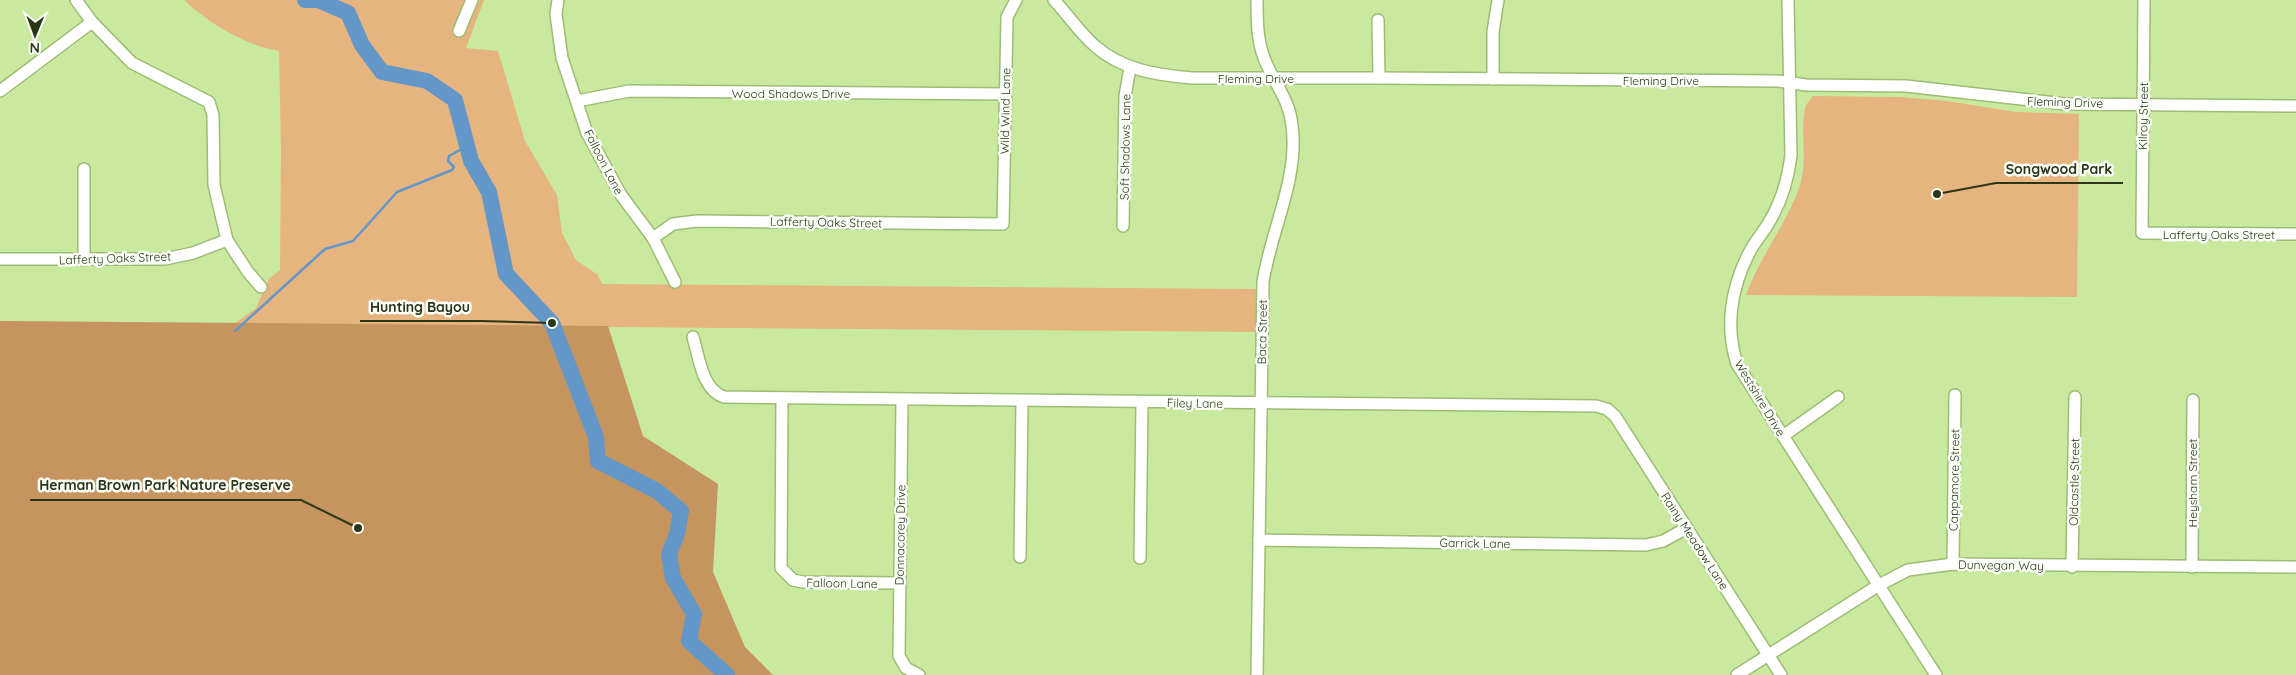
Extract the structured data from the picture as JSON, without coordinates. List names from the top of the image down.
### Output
{
  "streets": {
    "street": [
      "Fleming Drive",
      "Wood Shadows Drive",
      "Wild Wind Lane",
      "Kilroy Street",
      "Soft Shadows Lane",
      "Falloon Lane",
      "Lafferty Oaks Street",
      "Baca Street",
      "Westshire Drive",
      "Filey Lane",
      "Cappamore Street",
      "Oldcastle Street",
      "Heysham Street",
      "Donnacorey Drive",
      "Rainy Meadow Lane",
      "Garrick Lane",
      "Dunvegan Way"
    ]
  },
  "crossings": [
    ["Fleming Drive", "Kilroy Street"],
    ["Fleming Drive", "Soft Shadows Lane"],
    ["Fleming Drive", "Baca Street"],
    ["Fleming Drive", "Westshire Drive"],
    ["Wood Shadows Drive", "Wild Wind Lane"],
    ["Wood Shadows Drive", "Falloon Lane"],
    ["Wild Wind Lane", "Lafferty Oaks Street"],
    ["Kilroy Street", "Lafferty Oaks Street"],
    ["Falloon Lane", "Lafferty Oaks Street"],
    ["Falloon Lane", "Filey Lane"],
    ["Falloon Lane", "Donnacorey Drive"],
    ["Baca Street", "Filey Lane"],
    ["Baca Street", "Garrick Lane"],
    ["Westshire Drive", "Dunvegan Way"],
    ["Filey Lane", "Donnacorey Drive"],
    ["Filey Lane", "Rainy Meadow Lane"],
    ["Cappamore Street", "Dunvegan Way"],
    ["Oldcastle Street", "Dunvegan Way"],
    ["Heysham Street", "Dunvegan Way"],
    ["Rainy Meadow Lane", "Garrick Lane"],
    ["Rainy Meadow Lane", "Dunvegan Way"]
  ],
  "places": ["Songwood Park", "Hunting Bayou", "Herman Brown Park Nature Preserve"],
  "north": "bottom"
}
